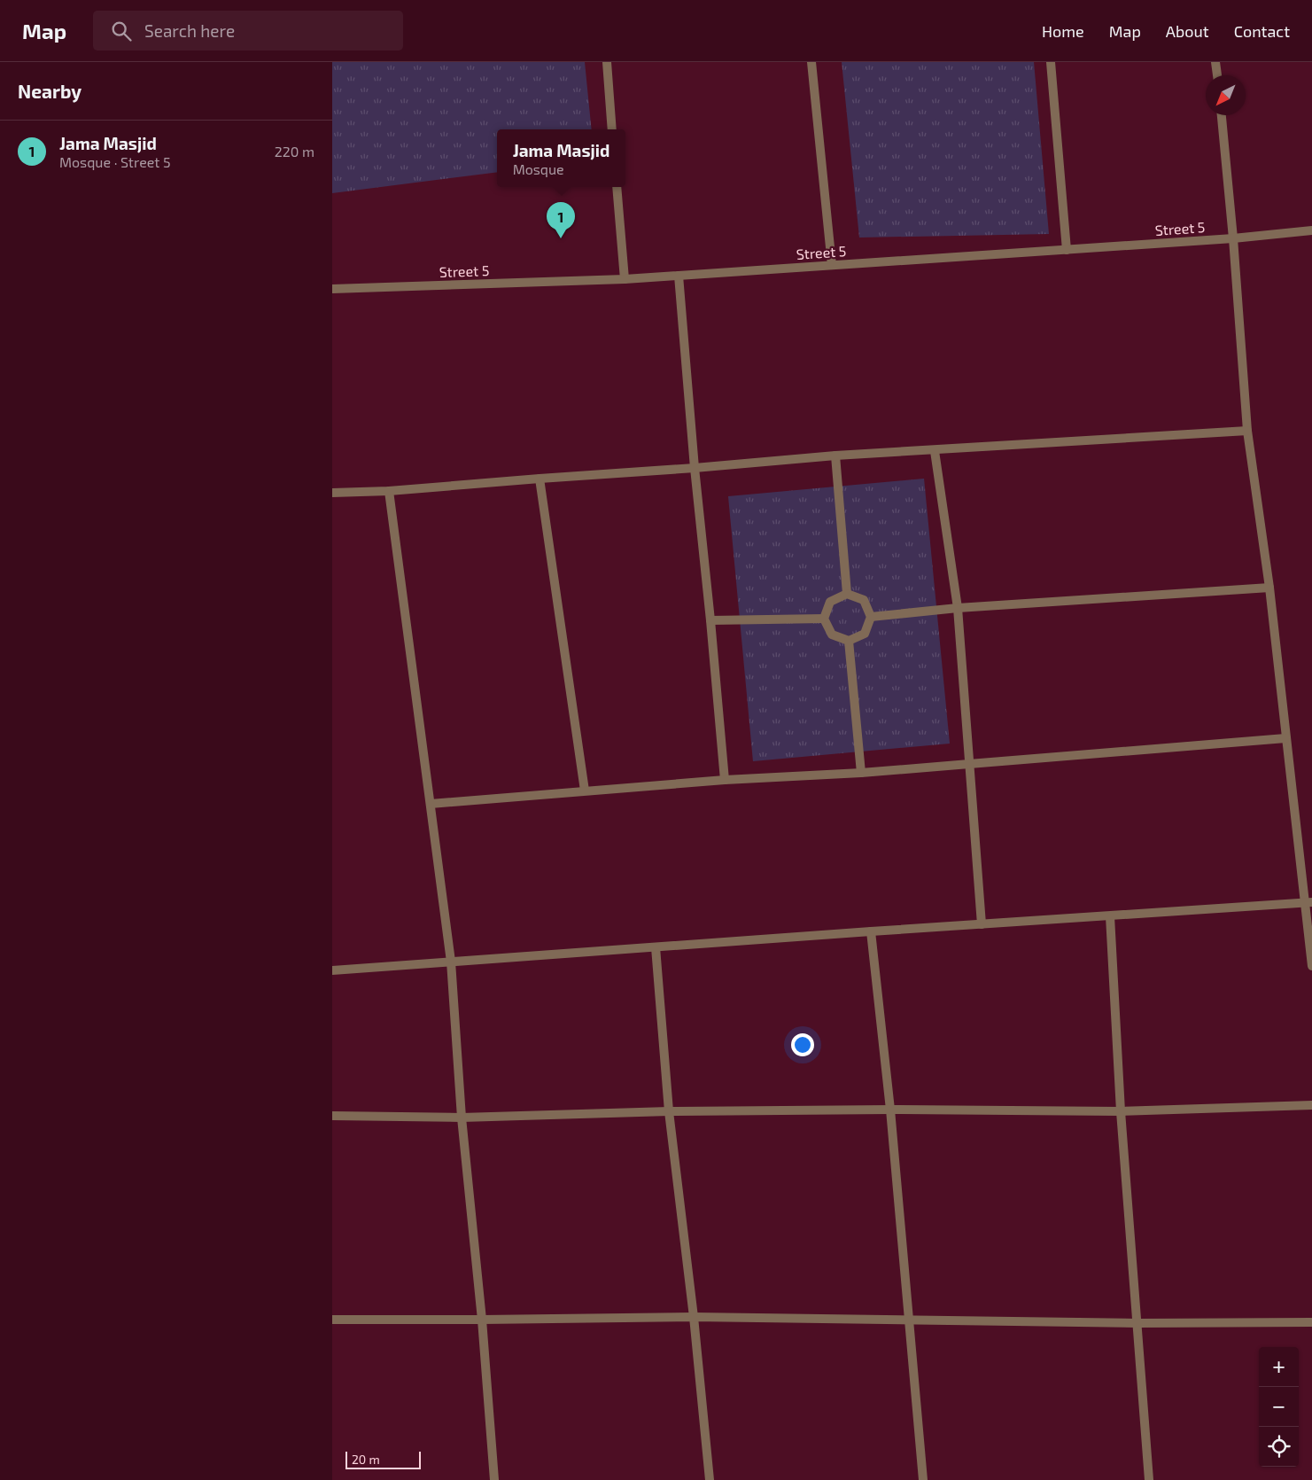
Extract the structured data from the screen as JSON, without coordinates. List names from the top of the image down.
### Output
{
  "streets": {
    "street": ["Street 5"]
  },
  "scale_bar": "20 m",
  "north": "bottom left",
  "page": {
    "header": "Map",
    "search": "Search here",
    "nav": [
      "Home",
      "Map",
      "About",
      "Contact"
    ],
    "heading": "Nearby",
    "list": [
      {
        "mark": "1",
        "name": "Jama Masjid",
        "note": "Mosque · Street 5",
        "value": "220 m"
      }
    ],
    "popup": ["Jama Masjid", "Mosque"],
    "pins": "1",
    "map_buttons": ["+", "−"],
    "scale": "20 m"
  }
}
